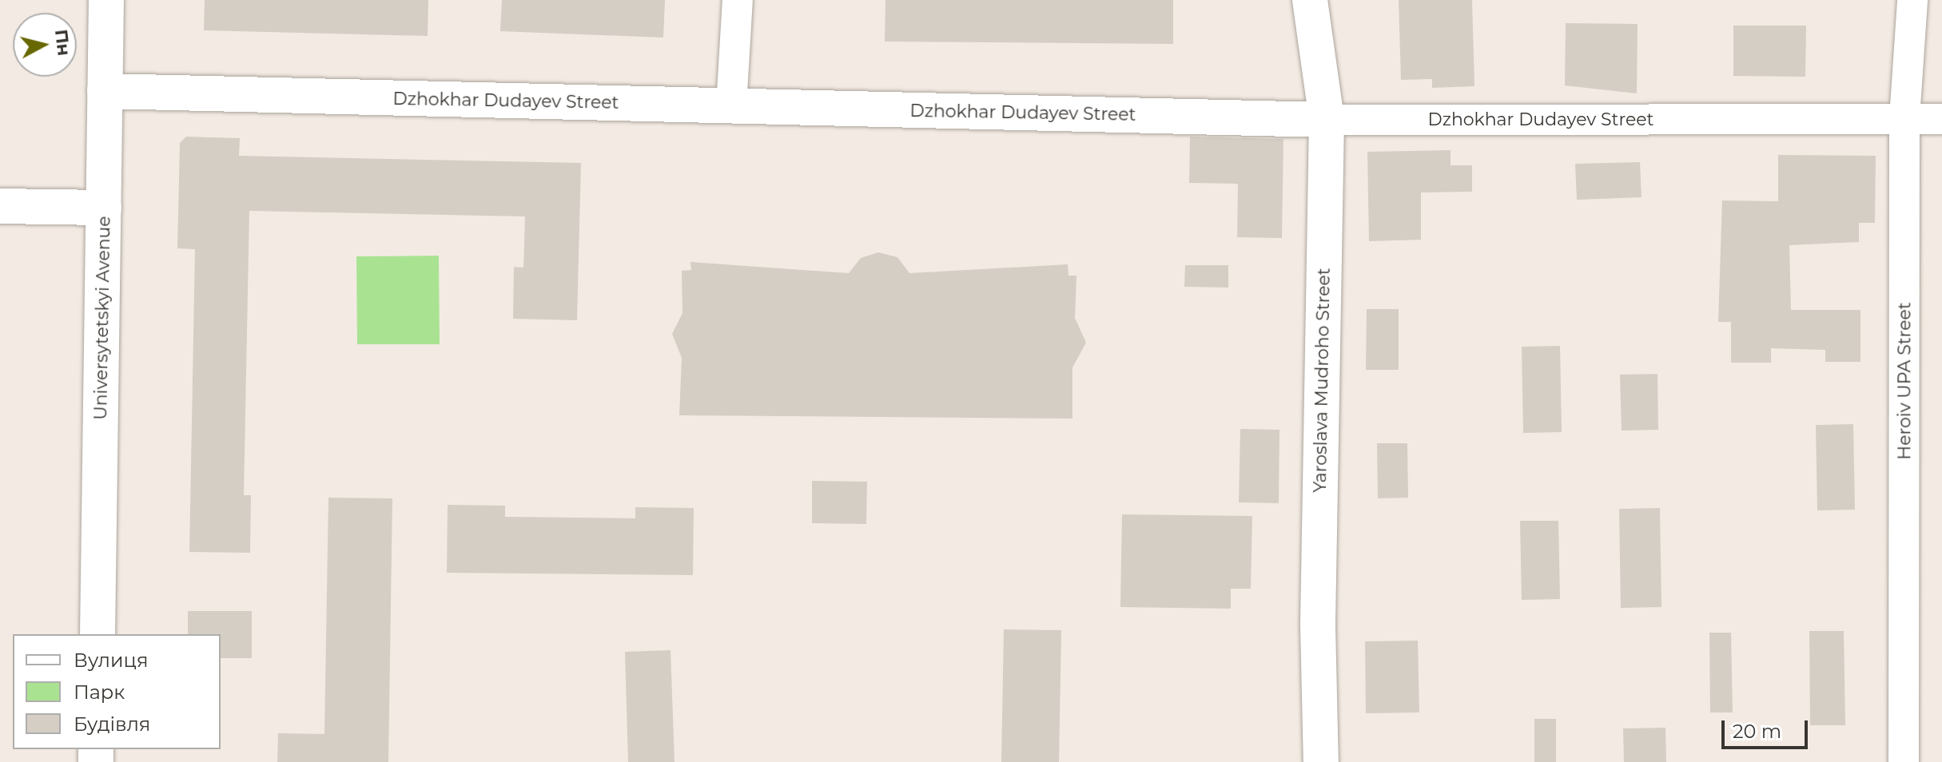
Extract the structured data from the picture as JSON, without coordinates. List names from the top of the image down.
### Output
{
  "streets": {
    "street": [
      "Dzhokhar Dudayev Street",
      "Universytetskyi Avenue",
      "Yaroslava Mudroho Street",
      "Heroiv UPA Street"
    ]
  },
  "crossings": [
    ["Dzhokhar Dudayev Street", "Universytetskyi Avenue"],
    ["Dzhokhar Dudayev Street", "Yaroslava Mudroho Street"],
    ["Dzhokhar Dudayev Street", "Heroiv UPA Street"]
  ],
  "legend": ["Вулиця", "Парк", "Будівля"],
  "scale_bar": "20 m",
  "north": "right"
}
